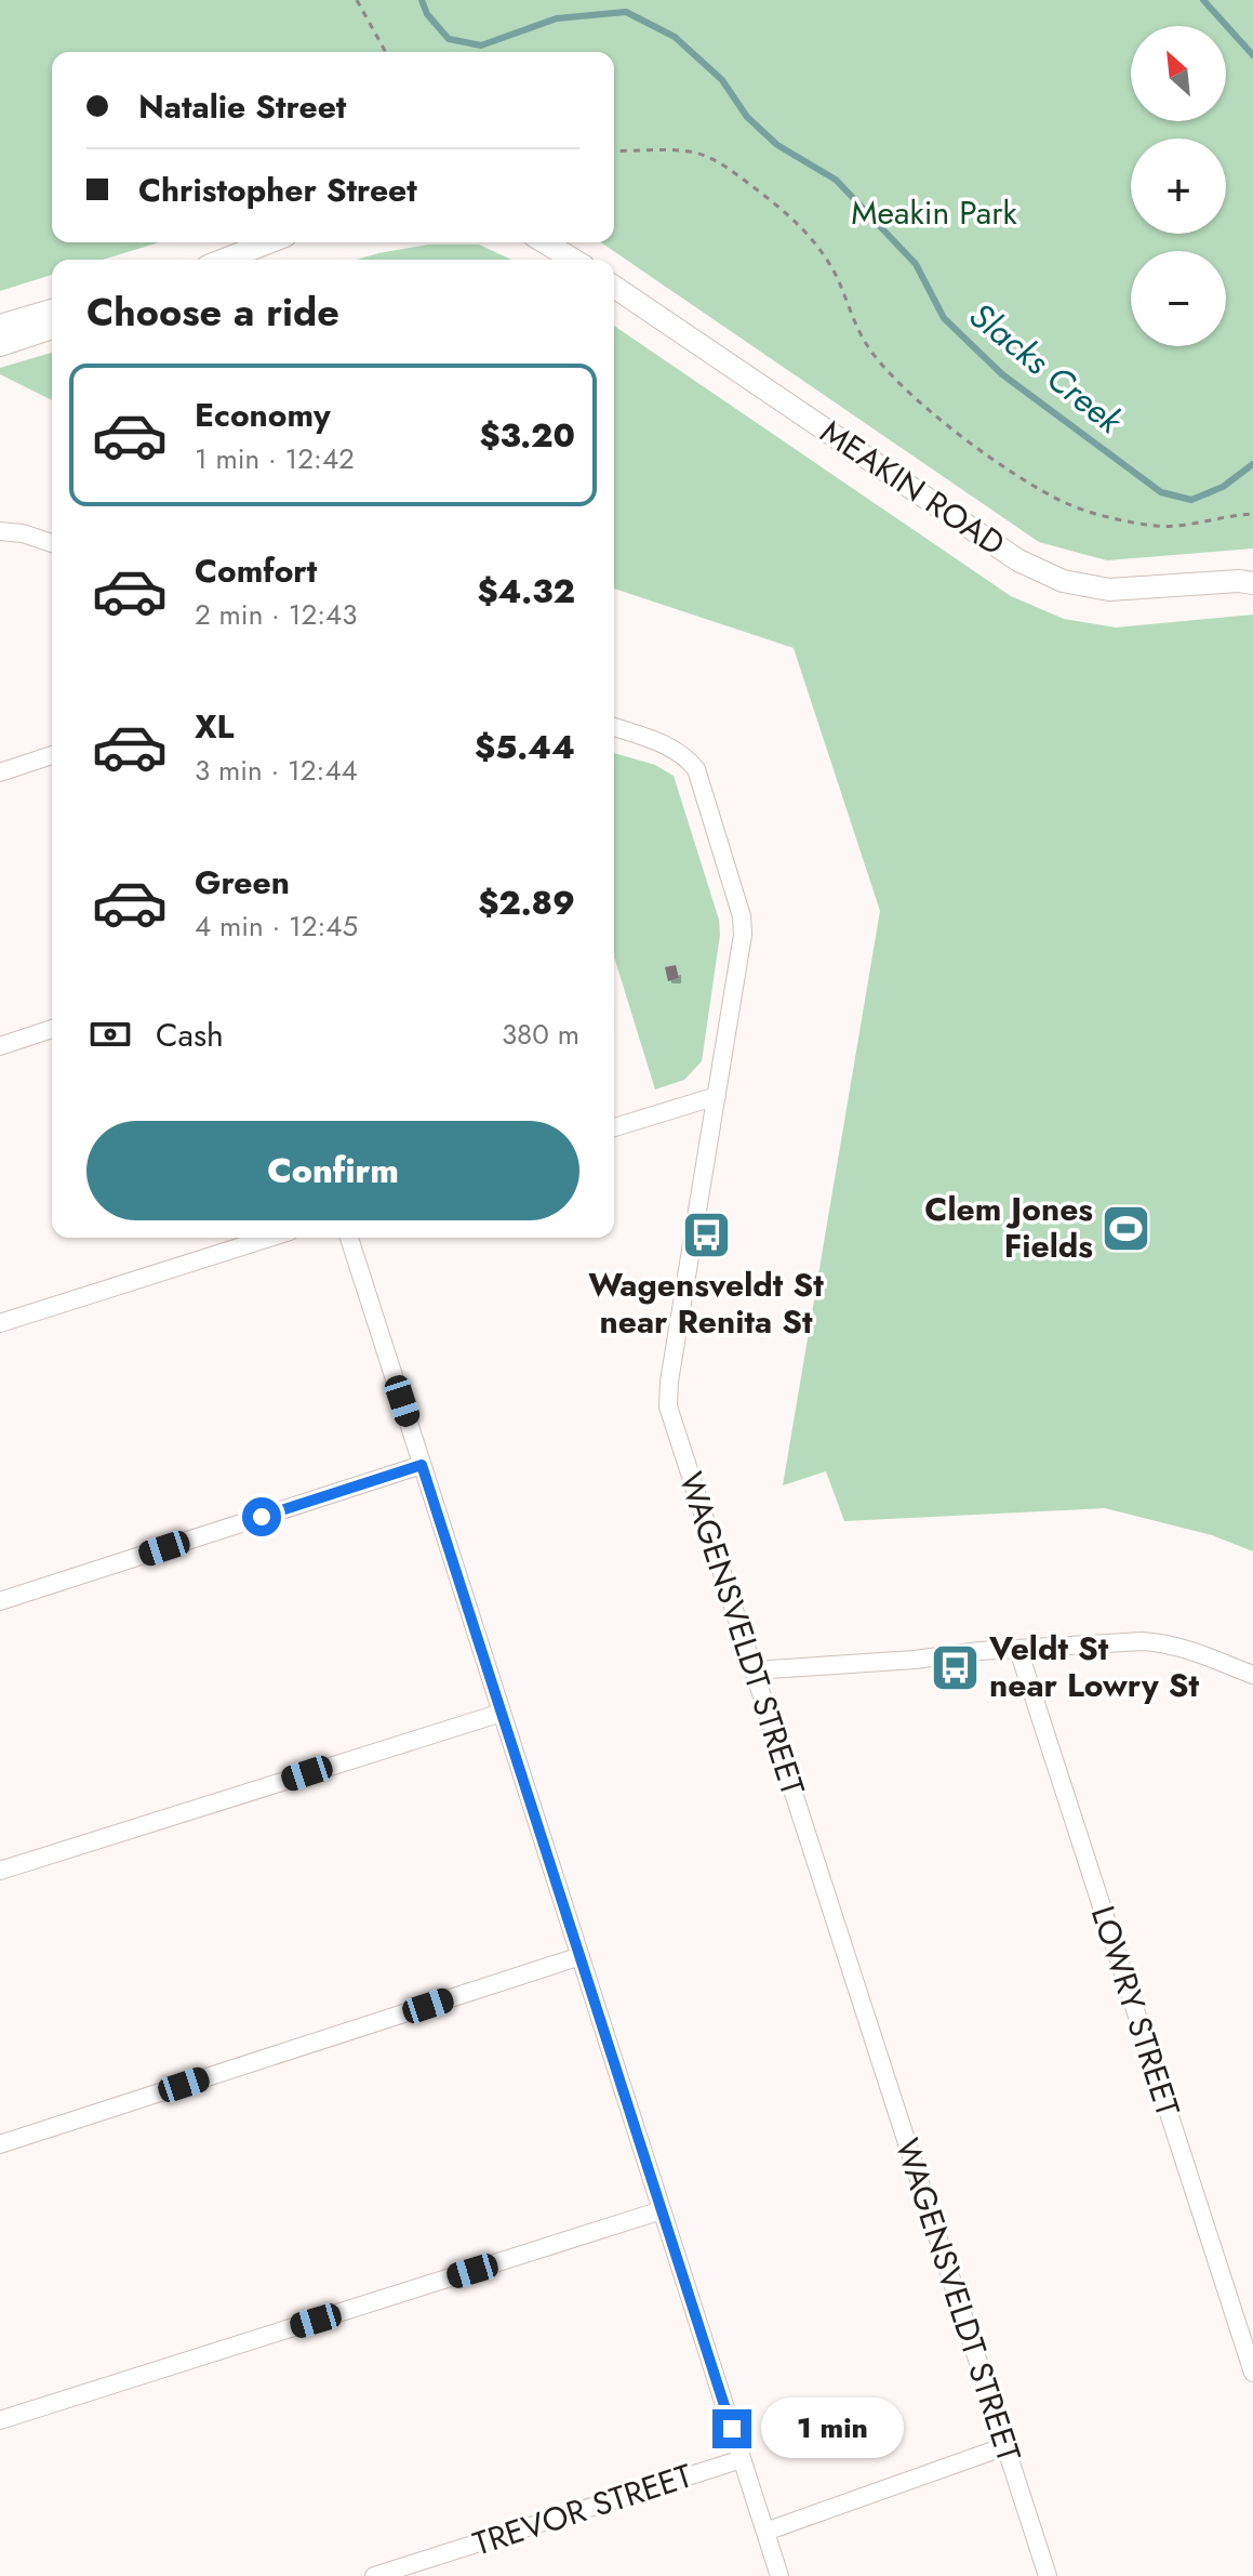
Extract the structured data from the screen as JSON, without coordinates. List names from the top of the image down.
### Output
{
  "streets": {
    "street": [
      "MEAKIN ROAD",
      "WAGENSVELDT STREET",
      "LOWRY STREET",
      "TREVOR STREET"
    ]
  },
  "water": ["Slacks Creek"],
  "parks": ["Meakin Park"],
  "places": {
    "sports": ["Clem Jones Fields"],
    "bus stop": ["Wagensveldt St near Renita St", "Veldt St near Lowry St"]
  },
  "north": "top left",
  "page": {
    "map_buttons": ["+", "−"],
    "banner": ["Natalie Street", "Christopher Street"],
    "heading": "Choose a ride",
    "list": [
      {
        "name": "Economy",
        "note": "1 min · 12:42",
        "value": "$3.20"
      },
      {
        "name": "Comfort",
        "note": "2 min · 12:43",
        "value": "$4.32"
      },
      {
        "name": "XL",
        "note": "3 min · 12:44",
        "value": "$5.44"
      },
      {
        "name": "Green",
        "note": "4 min · 12:45",
        "value": "$2.89"
      }
    ],
    "pay": ["Cash", "380 m"],
    "buttons": "Confirm",
    "bubble": "1 min"
  }
}
